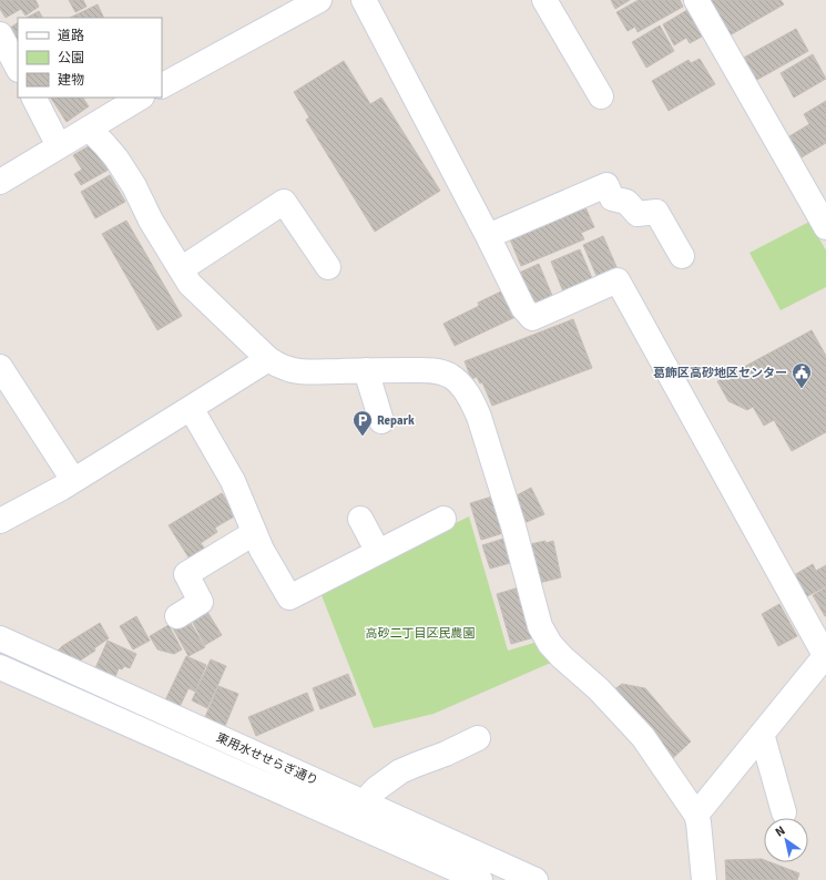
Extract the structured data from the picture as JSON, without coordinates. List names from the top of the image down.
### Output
{
  "streets": {
    "street": ["東用水せせらぎ通り"]
  },
  "parks": ["高砂二丁目区民農園"],
  "places": {
    "public building": ["葛飾区高砂地区センター"],
    "parking": ["Repark"]
  },
  "legend": ["道路", "公園", "建物"],
  "north": "top left"
}
